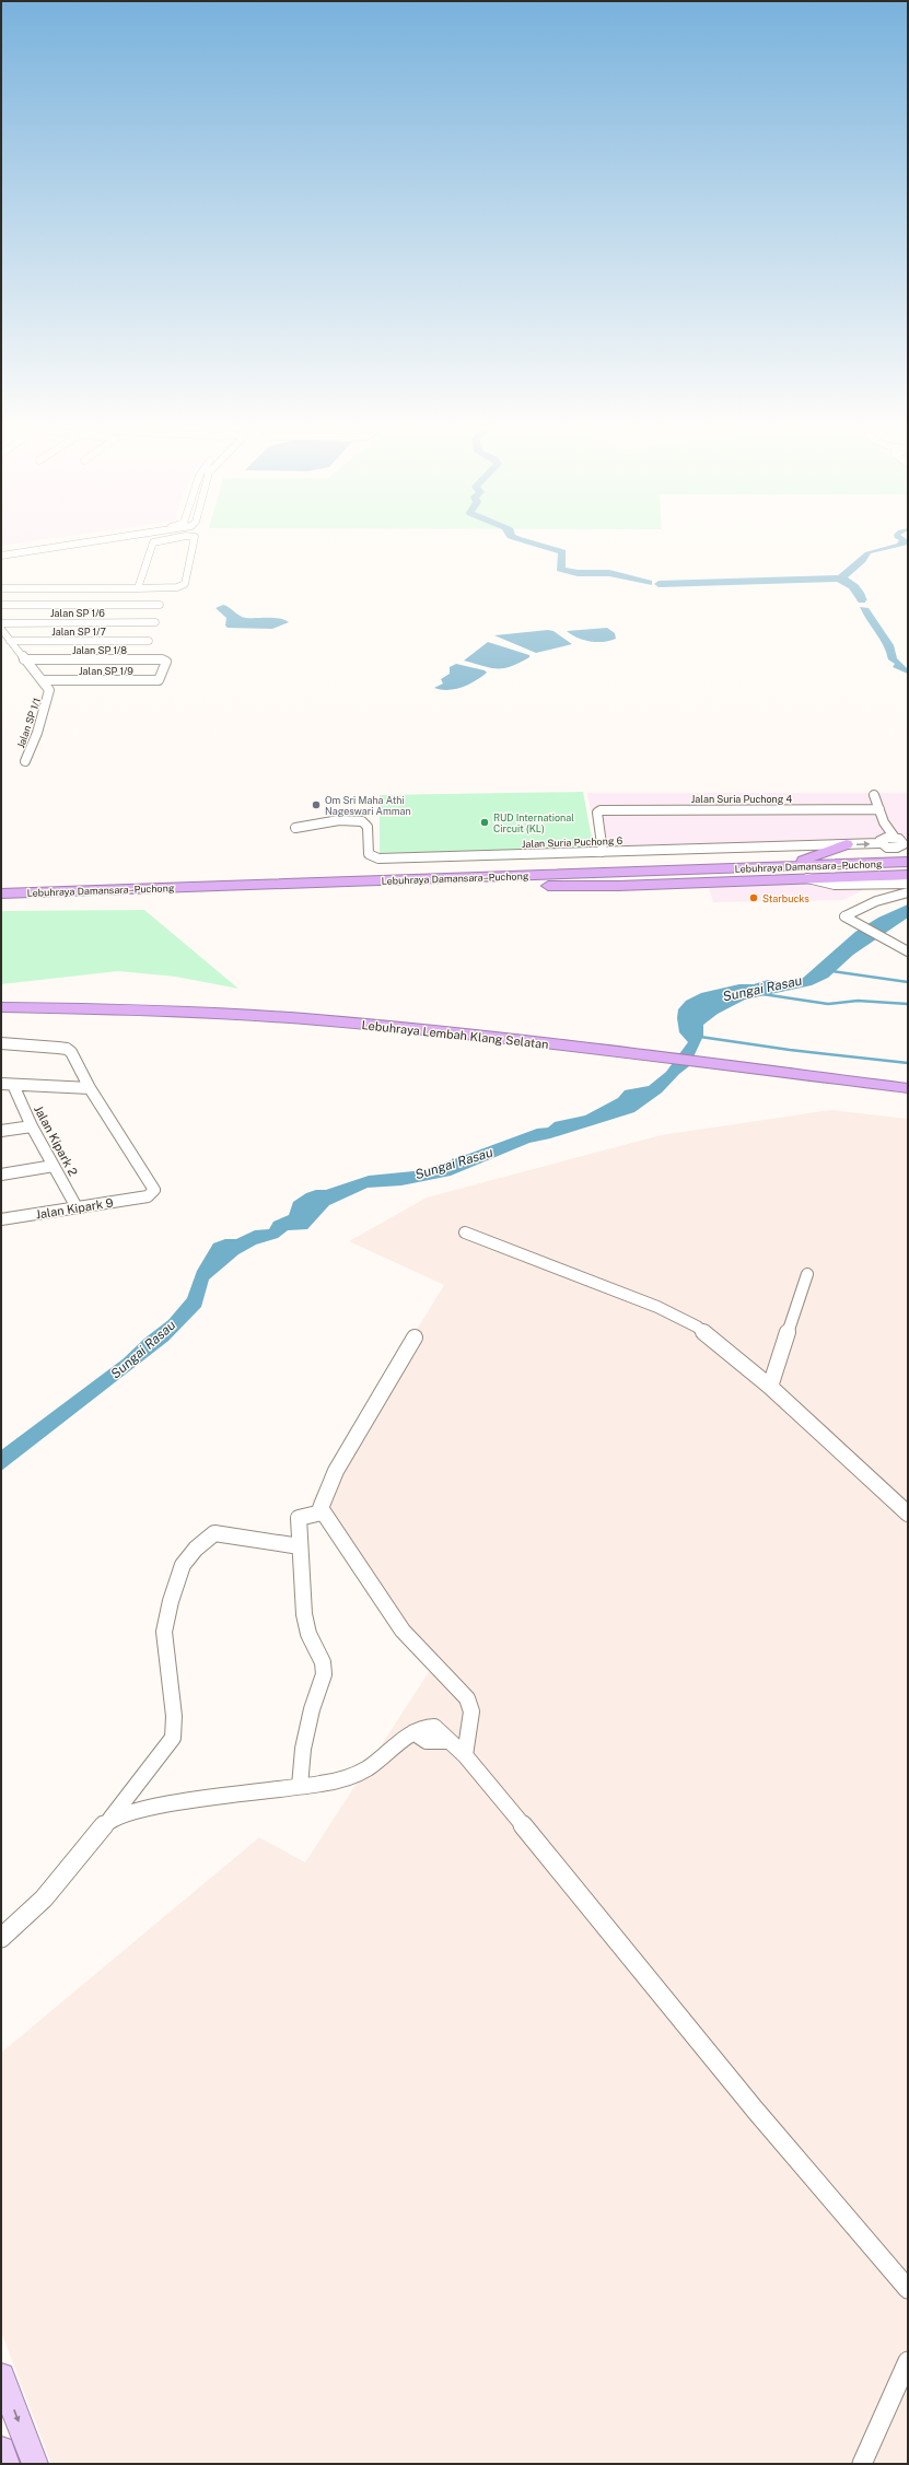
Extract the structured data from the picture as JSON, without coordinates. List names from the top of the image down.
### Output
{
  "streets": {
    "highway": ["Lebuhraya Damansara–Puchong", "Lebuhraya Lembah Klang Selatan"],
    "street": [
      "Jalan SP 1/6",
      "Jalan SP 1/7",
      "Jalan SP 1/8",
      "Jalan SP 1/9",
      "Jalan SP 1/1",
      "Jalan Suria Puchong 4",
      "Jalan Suria Puchong 6",
      "Jalan Kipark 2",
      "Jalan Kipark 9"
    ]
  },
  "crossings": [
    ["Jalan SP 1/8", "Jalan SP 1/9"],
    ["Jalan SP 1/9", "Jalan SP 1/1"],
    ["Jalan Suria Puchong 4", "Jalan Suria Puchong 6"],
    ["Jalan Kipark 2", "Jalan Kipark 9"]
  ],
  "water": ["Sungai Rasau"],
  "places": ["Om Sri Maha Athi Nageswari Amman", "RUD International Circuit (KL)", "Starbucks"]
}
